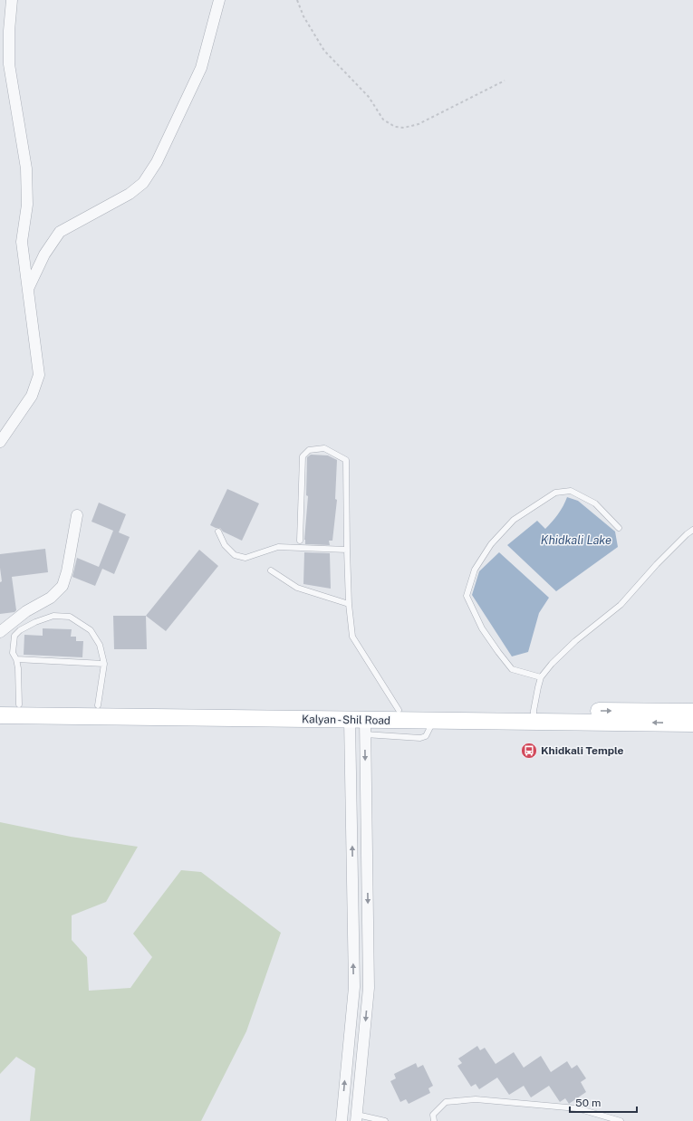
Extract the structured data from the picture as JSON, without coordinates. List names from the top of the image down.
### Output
{
  "streets": {
    "main road": ["Kalyan - Shil Road"]
  },
  "water": ["Khidkali Lake"],
  "places": {
    "bus stop": ["Khidkali Temple"]
  },
  "scale_bar": "50 m"
}
